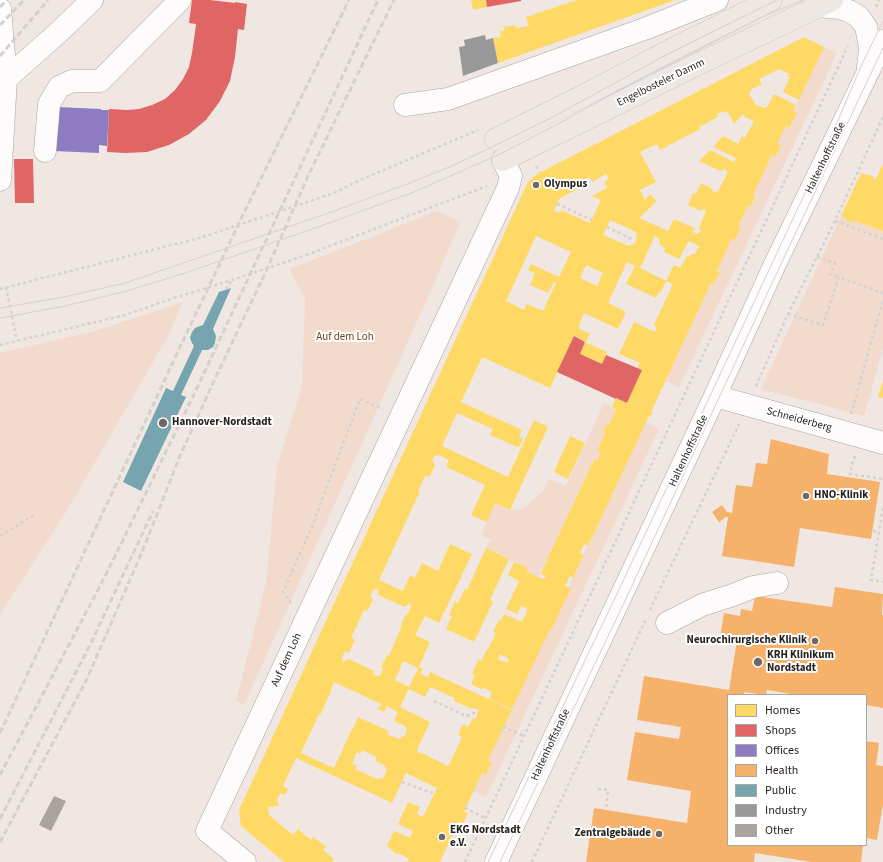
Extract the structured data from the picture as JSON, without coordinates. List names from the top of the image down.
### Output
{
  "streets": {
    "main road": ["Engelbosteler Damm"],
    "street": ["Haltenhoffstraße", "Schneiderberg", "Auf dem Loh"]
  },
  "crossings": [
    ["Engelbosteler Damm", "Haltenhoffstraße"],
    ["Engelbosteler Damm", "Auf dem Loh"],
    ["Haltenhoffstraße", "Schneiderberg"]
  ],
  "parks": ["Auf dem Loh"],
  "places": [
    "Olympus",
    "Hannover-Nordstadt",
    "HNO-Klinik",
    "Neurochirurgische Klinik",
    "KRH Klinikum Nordstadt",
    "Zentralgebäude",
    "EKG Nordstadt e.V."
  ],
  "legend": [
    "Homes",
    "Shops",
    "Offices",
    "Health",
    "Public",
    "Industry",
    "Other"
  ]
}
